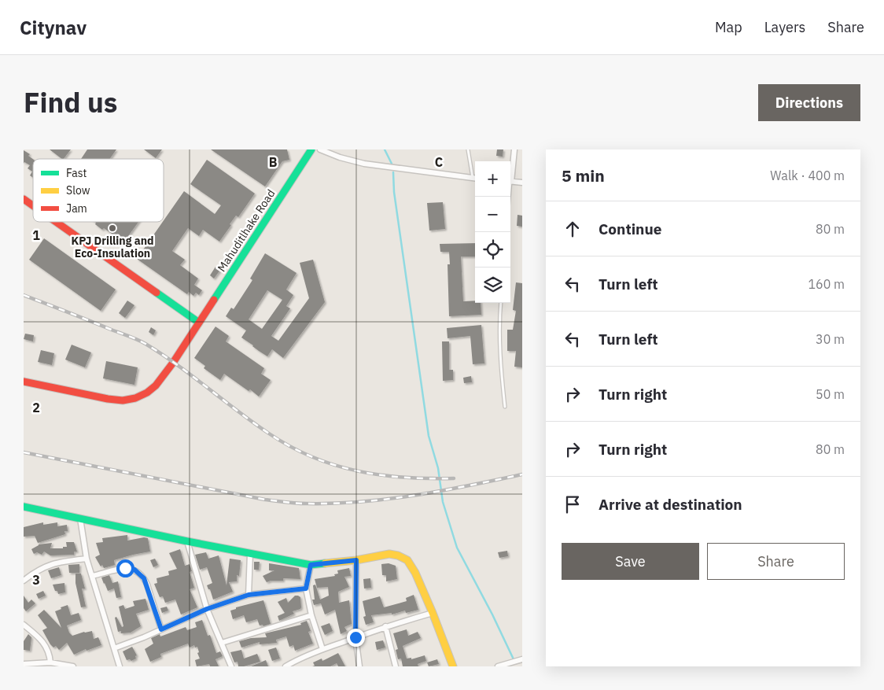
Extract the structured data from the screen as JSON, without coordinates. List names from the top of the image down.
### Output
{
  "streets": {
    "street": ["Mahuditlhake Road"]
  },
  "places": ["KPJ Drilling and Eco-Insulation"],
  "legend": ["Fast", "Slow", "Jam"],
  "page": {
    "header": "Citynav",
    "nav": ["Map", "Layers", "Share"],
    "title": "Find us",
    "buttons": [
      "Directions",
      ["Save", "Share"]
    ],
    "heading": ["5 min", "Walk · 400 m"],
    "map_buttons": ["+", "−"],
    "list": [
      ["Continue", "80 m"],
      ["Turn left", "160 m"],
      ["Turn left", "30 m"],
      ["Turn right", "50 m"],
      ["Turn right", "80 m"],
      "Arrive at destination"
    ]
  },
  "grid": {
    "columns": ["B", "C"],
    "rows": ["1", "2", "3"]
  }
}
